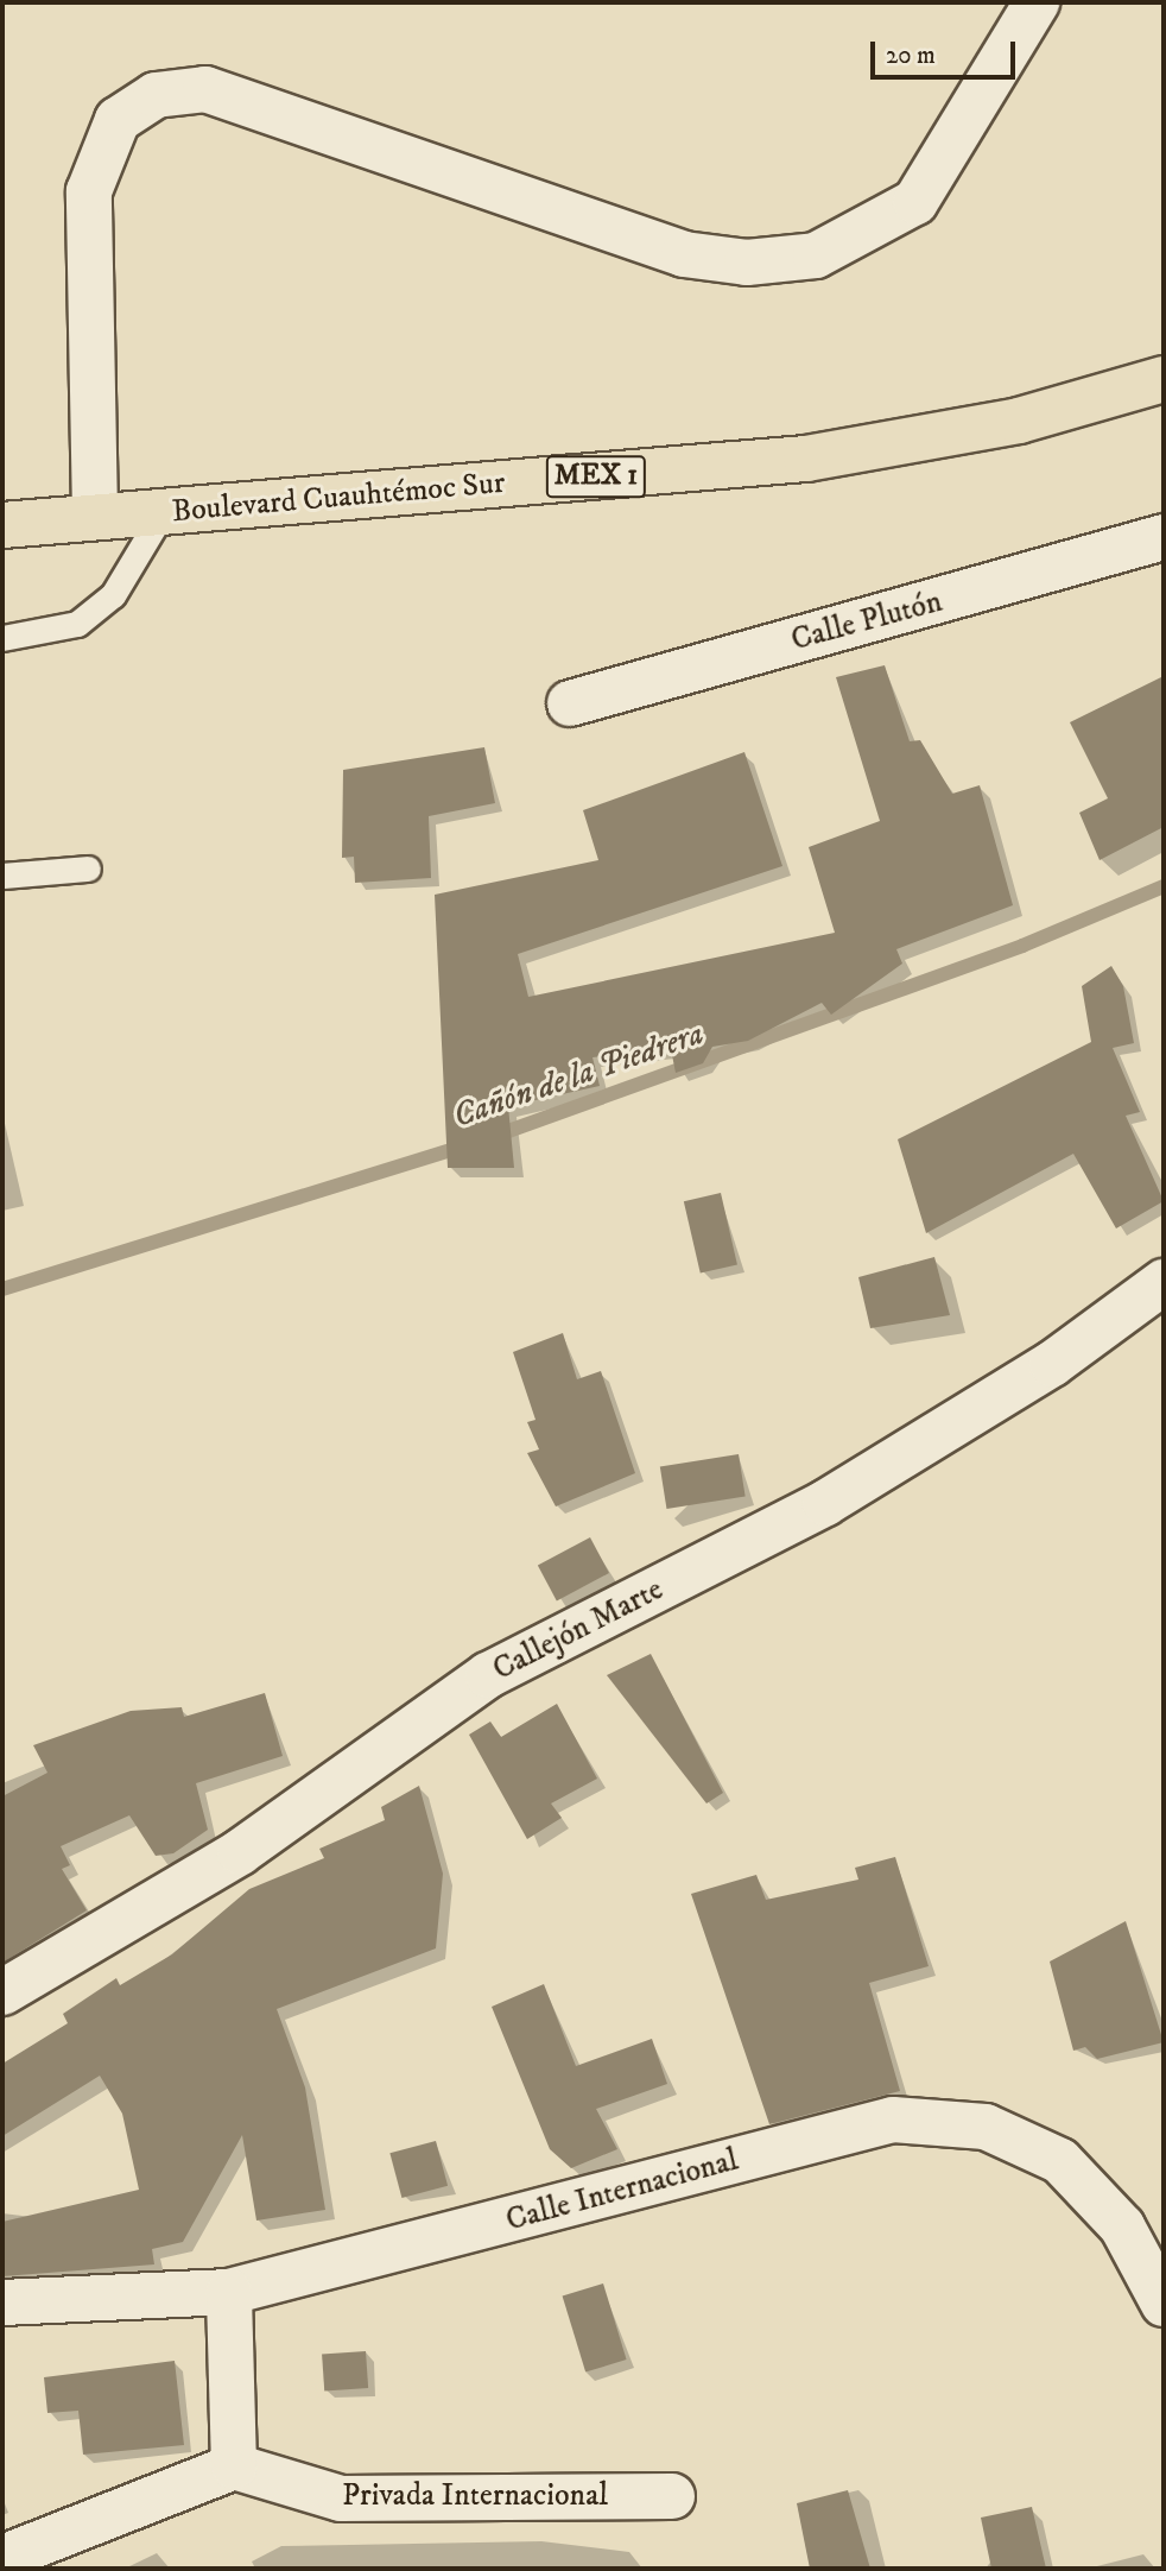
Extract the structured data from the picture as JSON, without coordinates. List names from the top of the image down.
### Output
{
  "streets": {
    "main road": ["MEX 1", "Boulevard Cuauhtémoc Sur"],
    "street": [
      "Calle Plutón",
      "Callejón Marte",
      "Calle Internacional",
      "Privada Internacional"
    ]
  },
  "water": ["Cañón de la Piedrera"],
  "scale_bar": "20 m"
}
